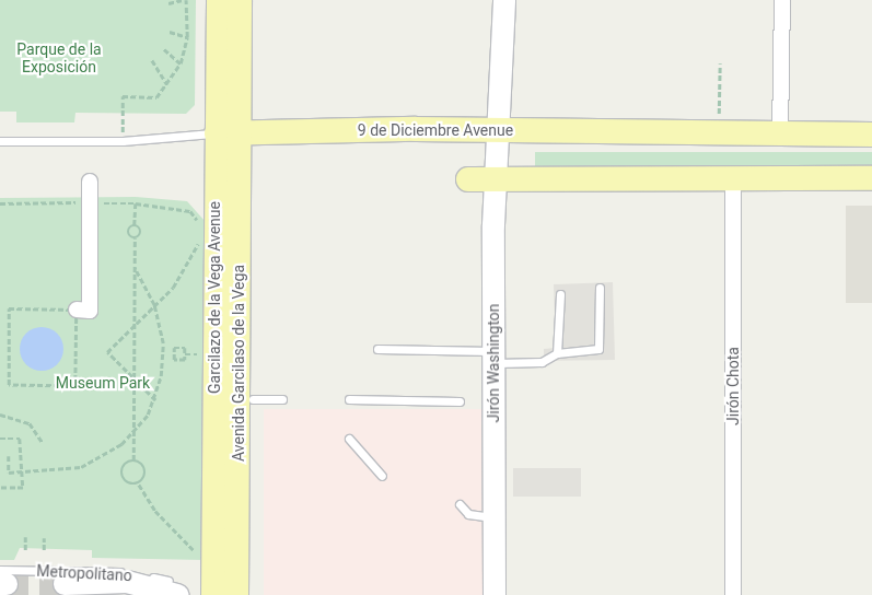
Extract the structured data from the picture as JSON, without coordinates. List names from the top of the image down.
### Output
{
  "streets": {
    "main road": ["9 de Diciembre Avenue", "Avenida Garcilaso de la Vega"],
    "street": ["Jirón Washington", "Jirón Chota"],
    "lane": ["Metropolitano"]
  },
  "crossings": [
    ["9 de Diciembre Avenue", "Avenida Garcilaso de la Vega"],
    ["9 de Diciembre Avenue", "Jirón Washington"]
  ],
  "parks": ["Parque de la Exposición", "Museum Park"]
}
